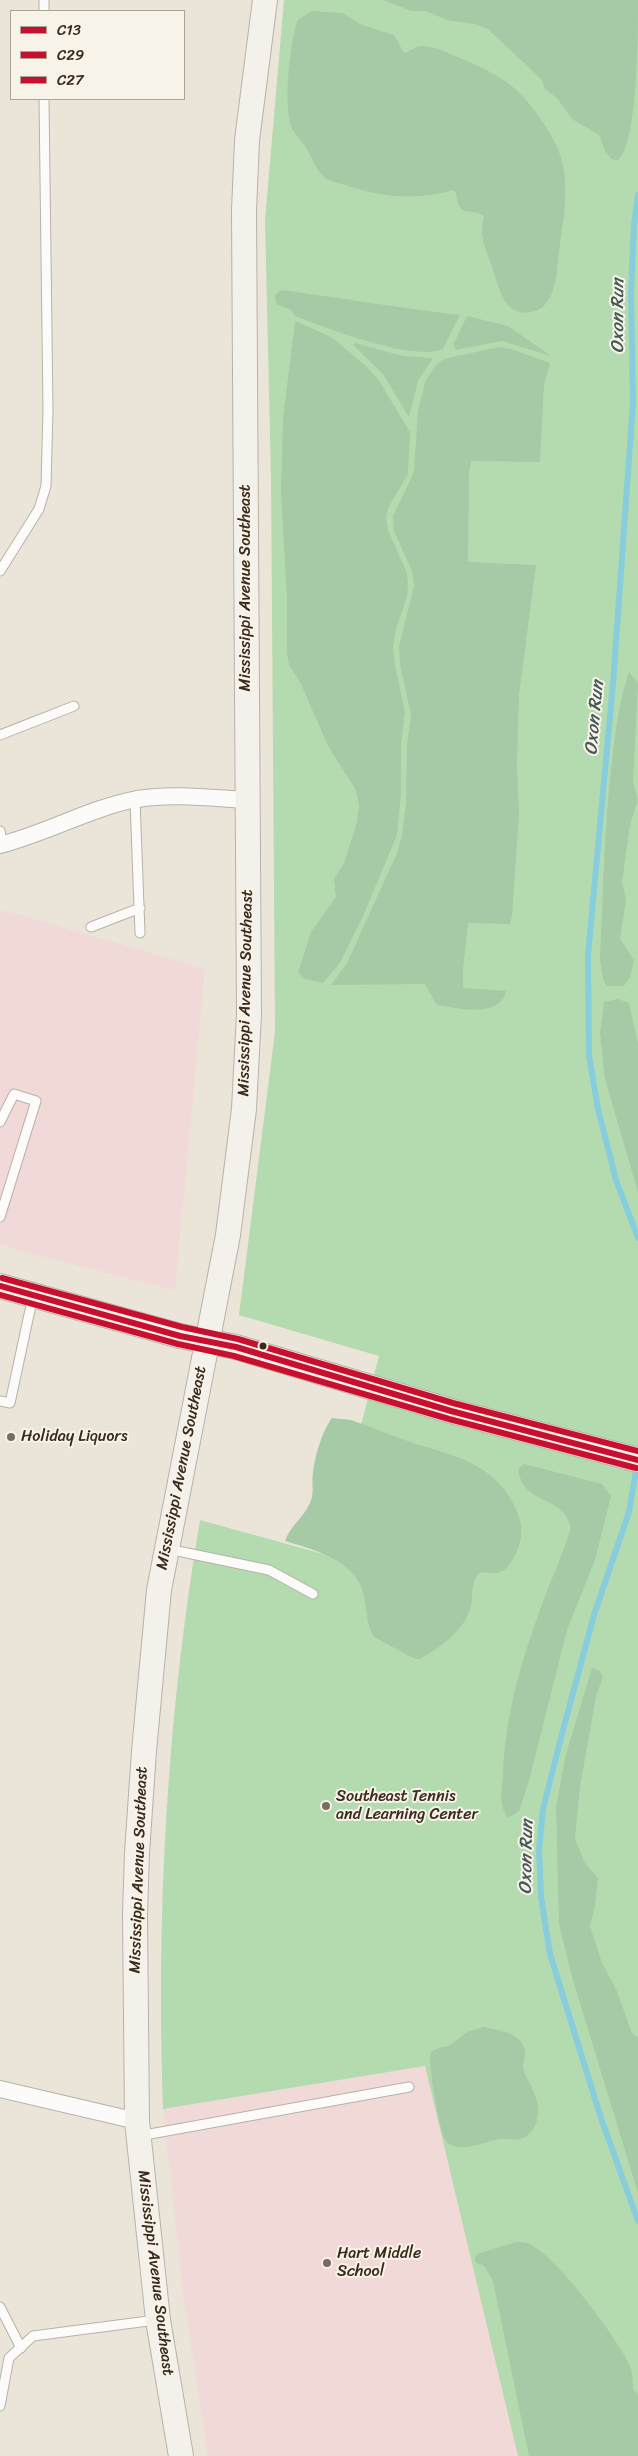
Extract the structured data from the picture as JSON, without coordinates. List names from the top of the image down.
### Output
{
  "streets": {
    "main road": ["Mississippi Avenue Southeast"]
  },
  "water": ["Oxon Run"],
  "places": ["Holiday Liquors", "Southeast Tennis and Learning Center", "Hart Middle School"],
  "lines": ["transit line C27", "transit line C13", "transit line C29"],
  "legend": ["C13", "C29", "C27"]
}
